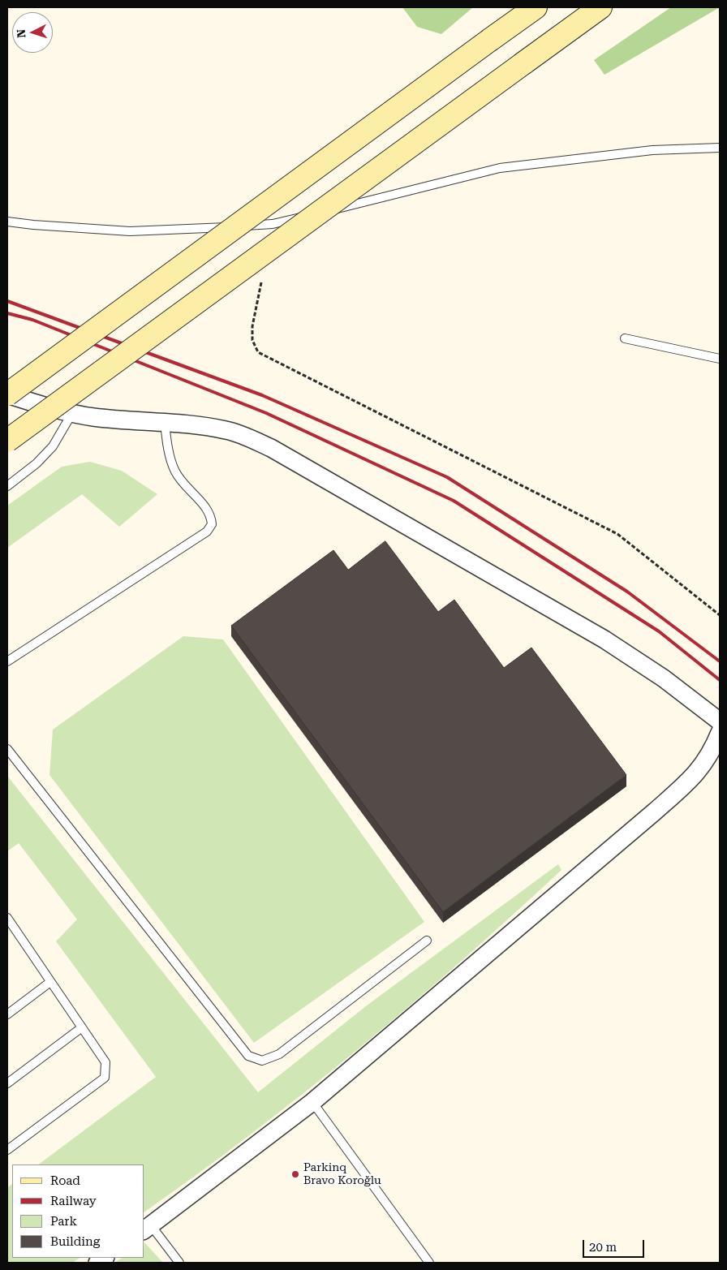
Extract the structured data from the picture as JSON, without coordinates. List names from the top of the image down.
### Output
{
  "places": ["Parkinq Bravo Koroğlu"],
  "legend": [
    "Road",
    "Railway",
    "Park",
    "Building"
  ],
  "scale_bar": "20 m",
  "north": "left"
}
